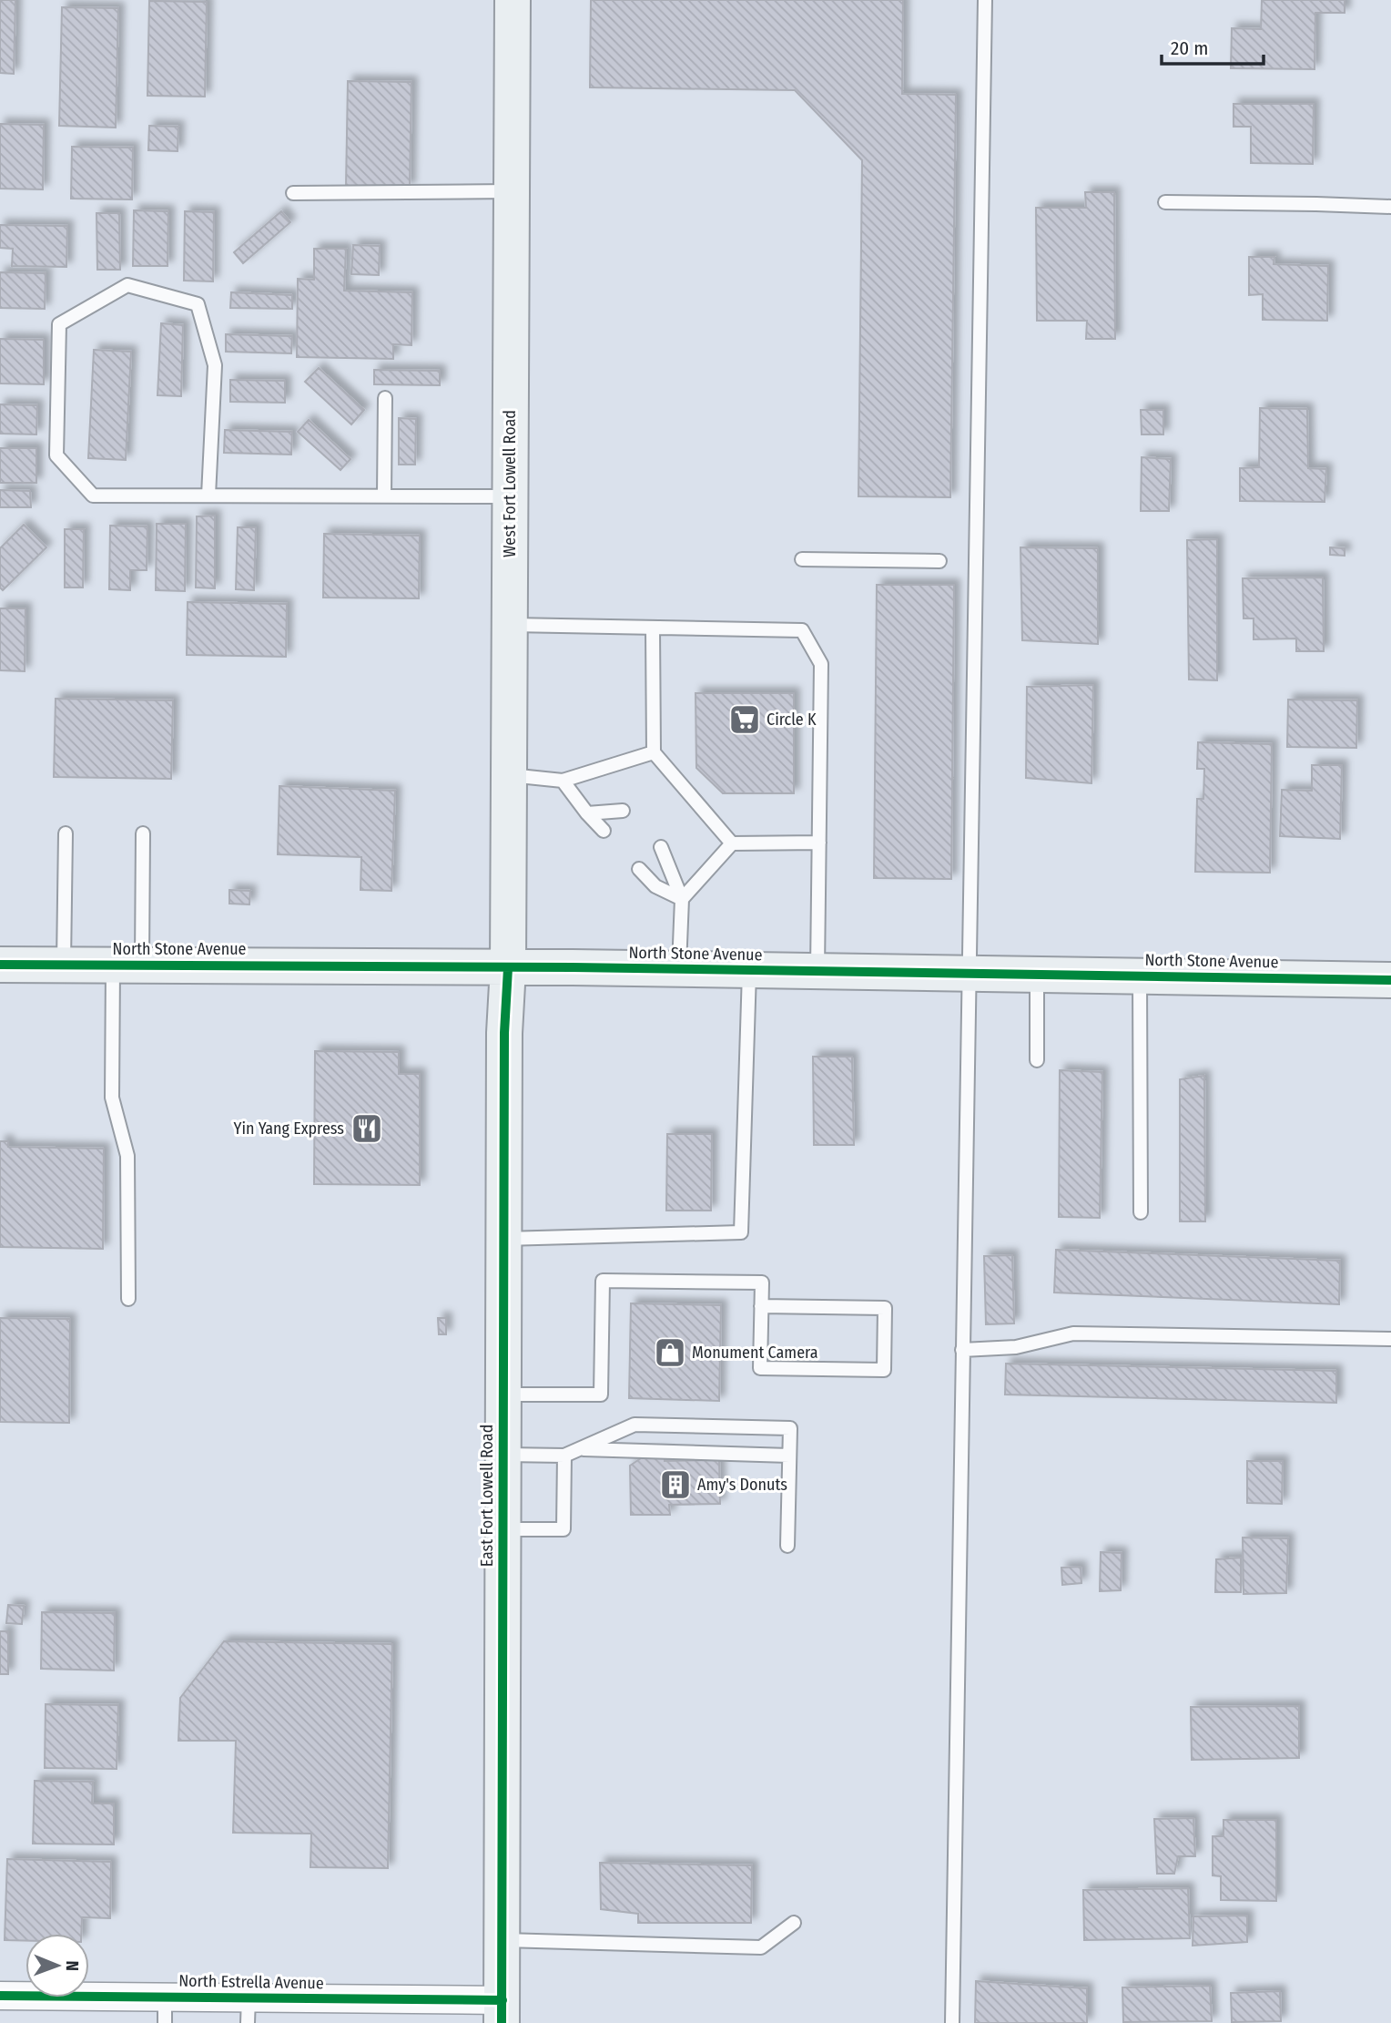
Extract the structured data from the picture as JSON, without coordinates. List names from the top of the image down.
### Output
{
  "streets": {
    "main road": ["West Fort Lowell Road", "North Stone Avenue", "East Fort Lowell Road"],
    "street": ["North Estrella Avenue"]
  },
  "crossings": [
    ["West Fort Lowell Road", "North Stone Avenue"],
    ["West Fort Lowell Road", "East Fort Lowell Road"],
    ["North Stone Avenue", "East Fort Lowell Road"],
    ["East Fort Lowell Road", "North Estrella Avenue"]
  ],
  "places": {
    "supermarket": ["Circle K"],
    "restaurant": ["Yin Yang Express"],
    "shop": ["Monument Camera"],
    "building": ["Amy's Donuts"]
  },
  "scale_bar": "20 m",
  "north": "right"
}
